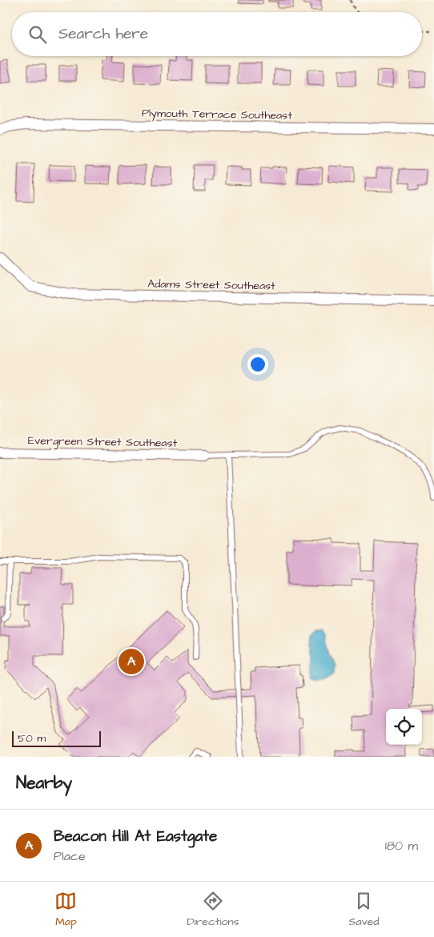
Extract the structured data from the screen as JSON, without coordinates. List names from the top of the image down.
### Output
{
  "streets": {
    "street": ["Plymouth Terrace Southeast", "Adams Street Southeast", "Evergreen Street Southeast"]
  },
  "scale_bar": "50 m",
  "page": {
    "search": "Search here",
    "pins": "A",
    "scale": "50 m",
    "heading": "Nearby",
    "list": [
      {
        "mark": "A",
        "name": "Beacon Hill At Eastgate",
        "note": "Place",
        "value": "180 m"
      }
    ],
    "nav": ["Map", "Directions", "Saved"]
  }
}
